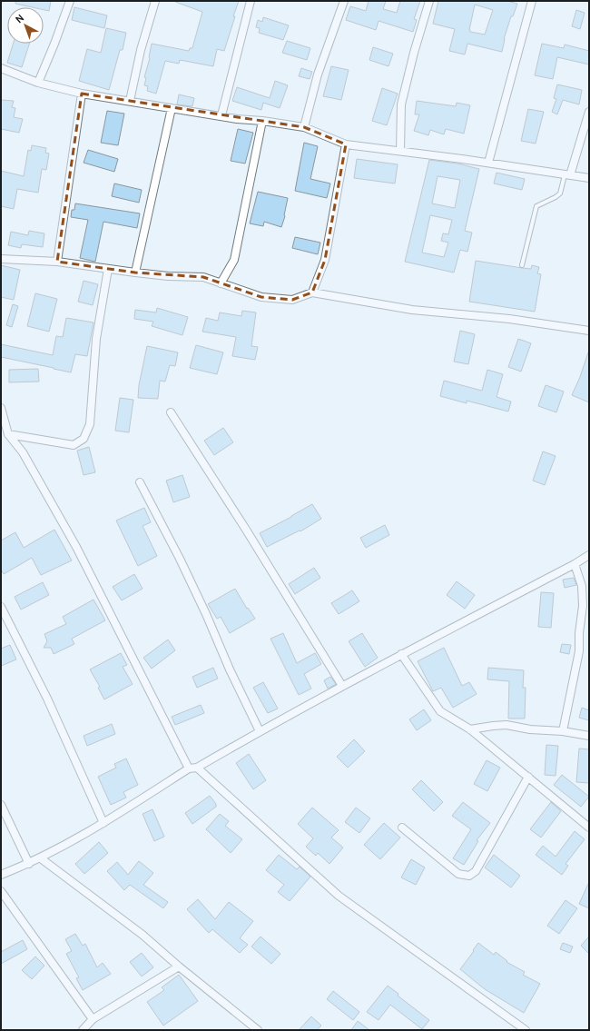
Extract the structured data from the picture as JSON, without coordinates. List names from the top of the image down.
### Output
{
  "north": "top left"
}
